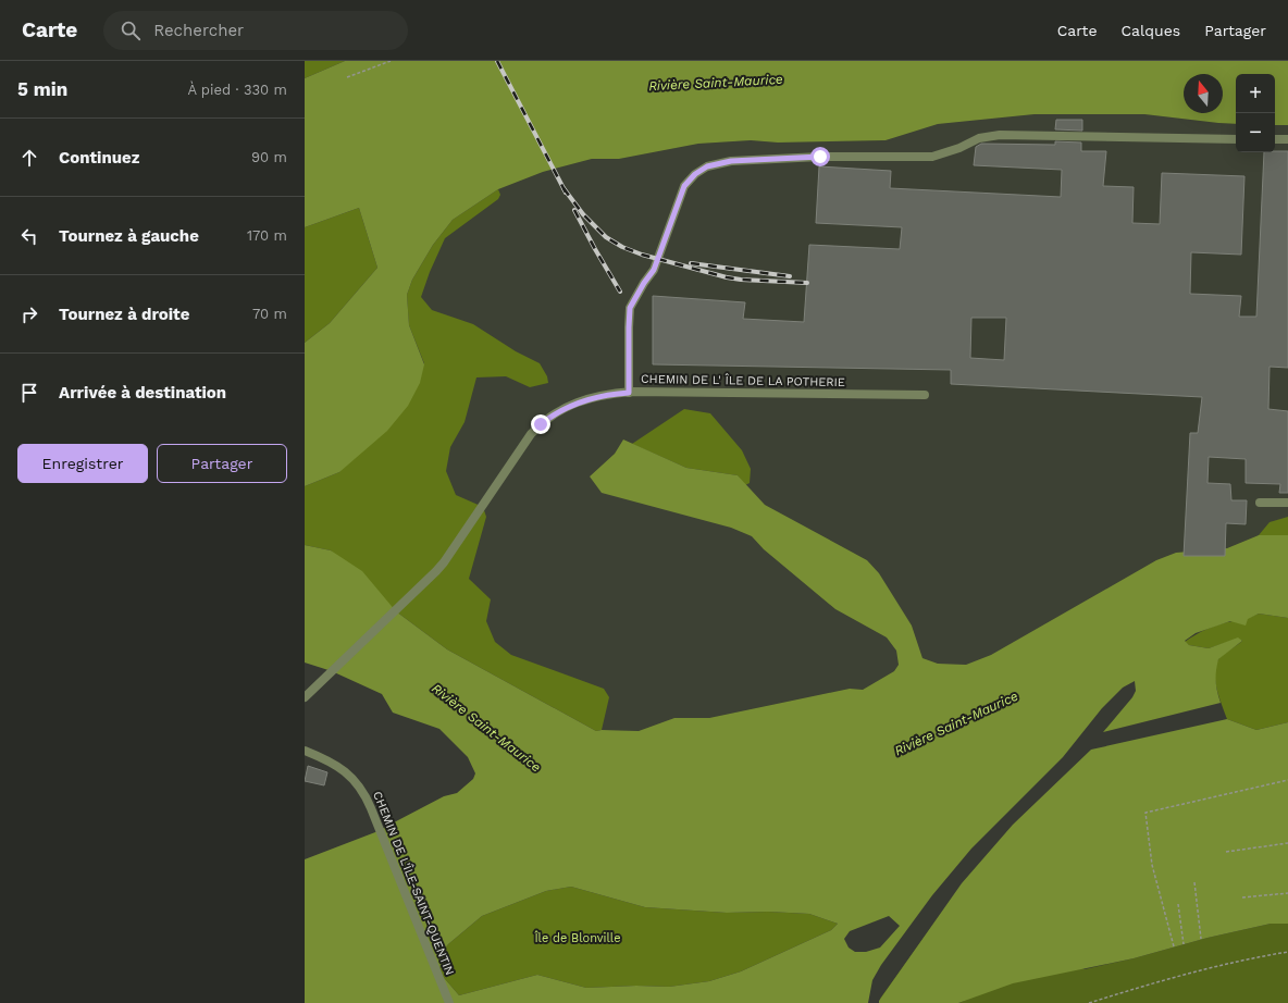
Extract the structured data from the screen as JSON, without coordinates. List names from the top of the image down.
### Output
{
  "streets": {
    "street": ["CHEMIN DE L' ÎLE DE LA POTHERIE", "CHEMIN DE L'ÎLE-SAINT-QUENTIN"]
  },
  "water": ["Rivière Saint-Maurice"],
  "parks": ["Île de Blonville"],
  "north": "top",
  "page": {
    "header": "Carte",
    "search": "Rechercher",
    "nav": ["Carte", "Calques", "Partager"],
    "heading": ["5 min", "À pied · 330 m"],
    "map_buttons": ["+", "−"],
    "list": [
      ["Continuez", "90 m"],
      ["Tournez à gauche", "170 m"],
      ["Tournez à droite", "70 m"],
      "Arrivée à destination"
    ],
    "buttons": ["Enregistrer", "Partager"]
  }
}
